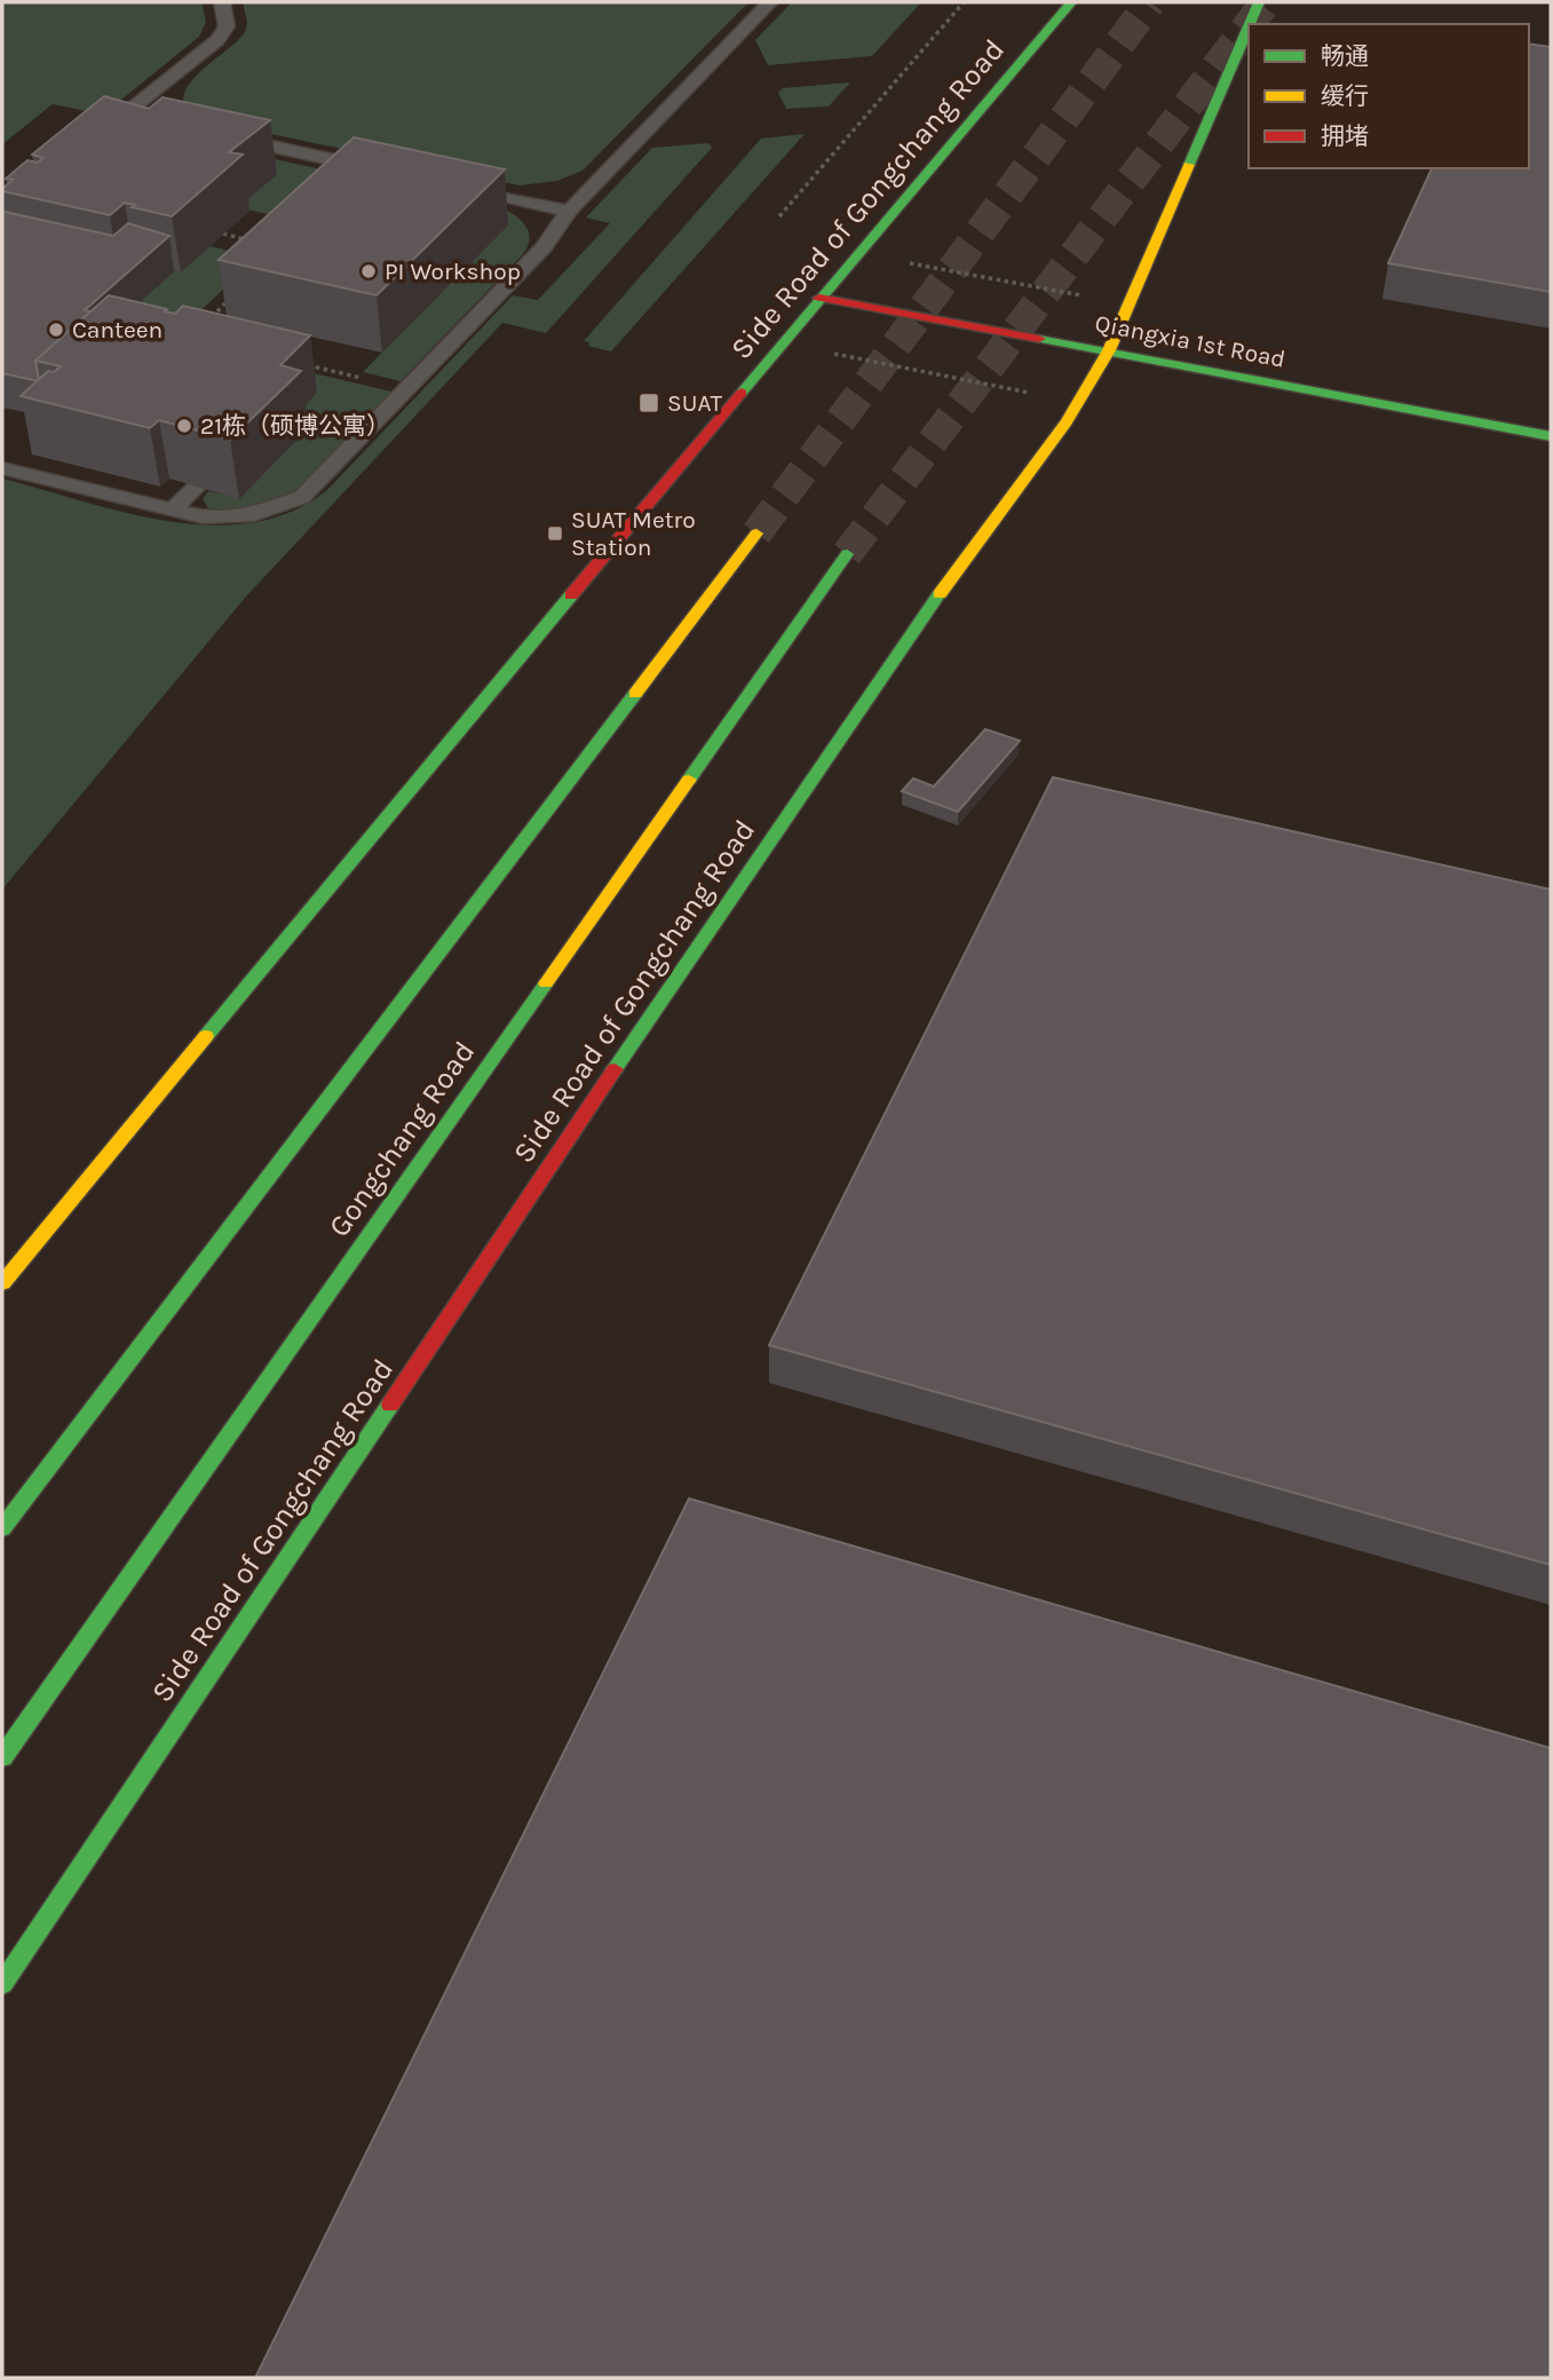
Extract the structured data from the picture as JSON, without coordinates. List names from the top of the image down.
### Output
{
  "streets": {
    "main road": ["Side Road of Gongchang Road", "Qiangxia 1st Road", "Gongchang Road"]
  },
  "crossings": [
    ["Side Road of Gongchang Road", "Qiangxia 1st Road"]
  ],
  "places": {
    "other": ["PI Workshop", "Canteen", "21栋（硕博公寓）"],
    "transit": ["SUAT", "SUAT Metro Station"]
  },
  "legend": ["畅通", "缓行", "拥堵"]
}
